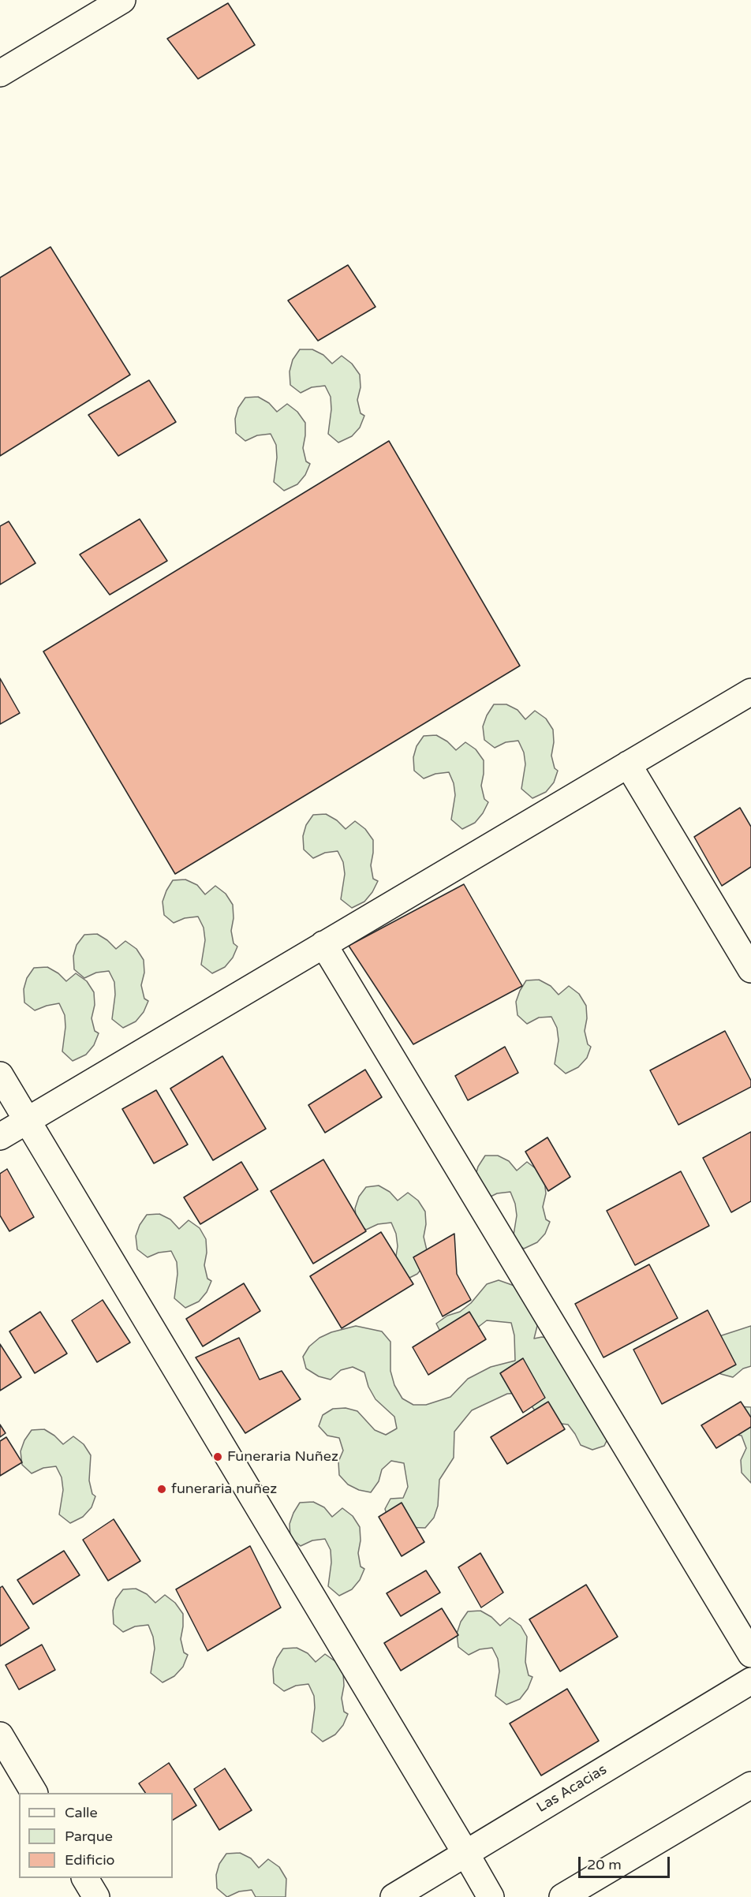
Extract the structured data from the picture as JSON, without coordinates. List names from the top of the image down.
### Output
{
  "streets": {
    "street": ["Las Acacias"]
  },
  "places": ["Funeraria Nuñez", "funeraria nuñez"],
  "legend": ["Calle", "Parque", "Edificio"],
  "scale_bar": "20 m"
}
